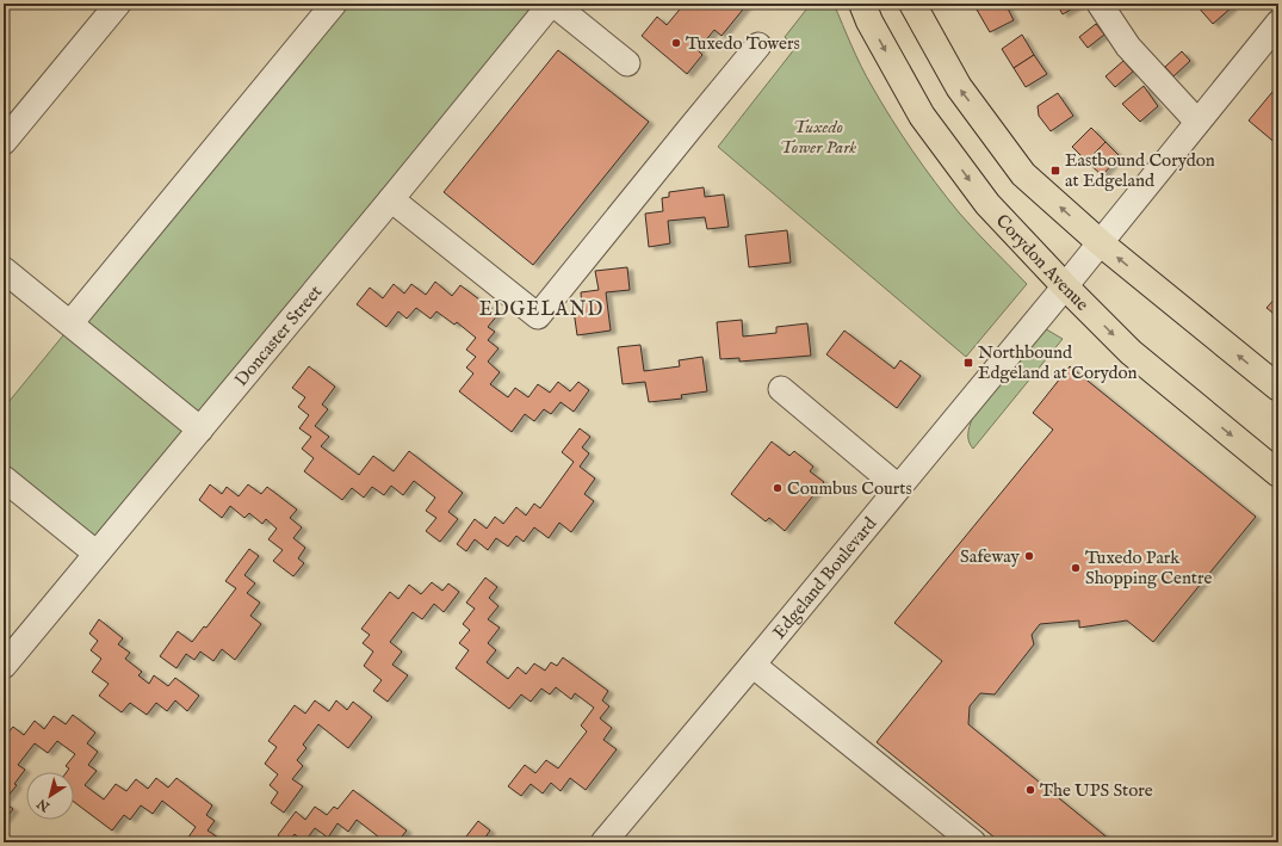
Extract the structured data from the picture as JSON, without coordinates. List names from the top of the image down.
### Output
{
  "streets": {
    "main road": ["Corydon Avenue"],
    "street": ["Doncaster Street", "Edgeland Boulevard"]
  },
  "crossings": [
    ["Corydon Avenue", "Edgeland Boulevard"]
  ],
  "districts": ["EDGELAND"],
  "parks": ["Tuxedo Tower Park"],
  "places": {
    "other": [
      "Tuxedo Towers",
      "Coumbus Courts",
      "Safeway",
      "Tuxedo Park Shopping Centre",
      "The UPS Store"
    ],
    "transit": ["Eastbound Corydon at Edgeland", "Northbound Edgeland at Corydon"]
  },
  "north": "bottom left"
}
